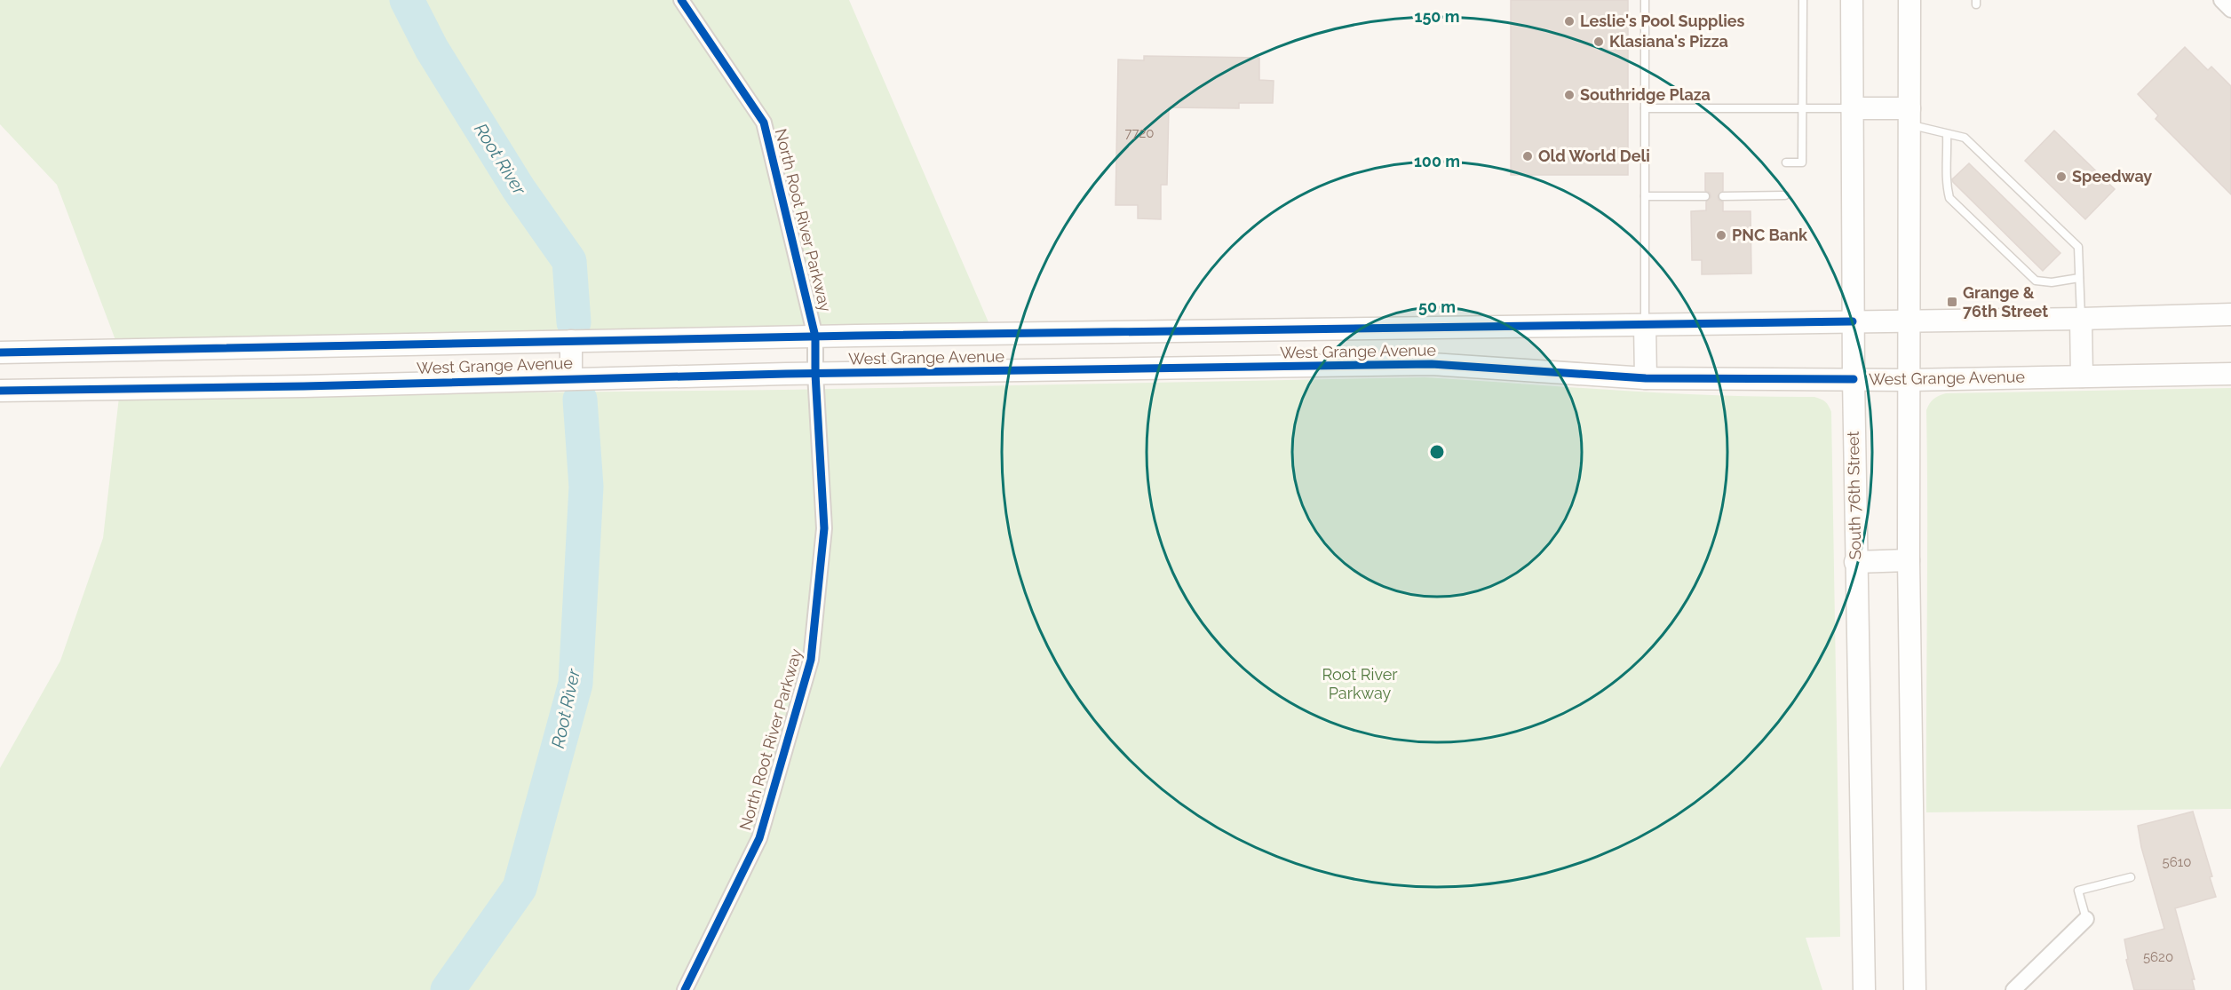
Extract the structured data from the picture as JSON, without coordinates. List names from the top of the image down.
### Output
{
  "streets": {
    "street": ["North Root River Parkway", "West Grange Avenue", "South 76th Street"]
  },
  "crossings": [
    ["North Root River Parkway", "West Grange Avenue"],
    ["West Grange Avenue", "South 76th Street"]
  ],
  "water": ["Root River"],
  "parks": ["Root River Parkway"],
  "places": {
    "other": [
      "Leslie's Pool Supplies",
      "Klasiana's Pizza",
      "Southridge Plaza",
      "Old World Deli",
      "Speedway",
      "PNC Bank"
    ],
    "transit": ["Grange & 76th Street"]
  },
  "house_numbers": ["7720", "5610", "5620"],
  "rings": ["150 m", "100 m", "50 m"]
}
